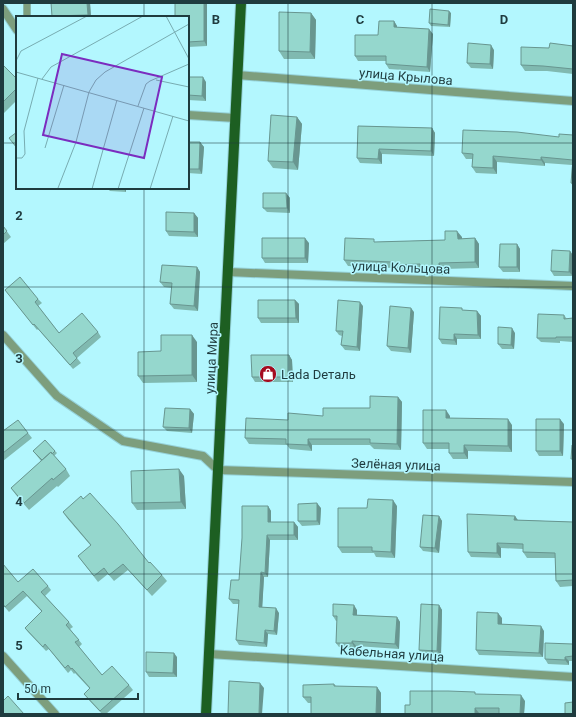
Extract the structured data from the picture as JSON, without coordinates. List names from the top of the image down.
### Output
{
  "streets": {
    "main road": ["улица Мира"],
    "street": [
      "улица Крылова",
      "улица Кольцова",
      "Зелёная улица",
      "Кабельная улица"
    ]
  },
  "crossings": [
    ["улица Крылова", "улица Мира"],
    ["улица Кольцова", "улица Мира"],
    ["улица Мира", "Зелёная улица"],
    ["улица Мира", "Кабельная улица"]
  ],
  "places": {
    "shop": ["Lada Dеталь"]
  },
  "scale_bar": "50 m",
  "grid": {
    "columns": ["B", "C", "D"],
    "rows": [
      "2",
      "3",
      "4",
      "5"
    ]
  }
}
